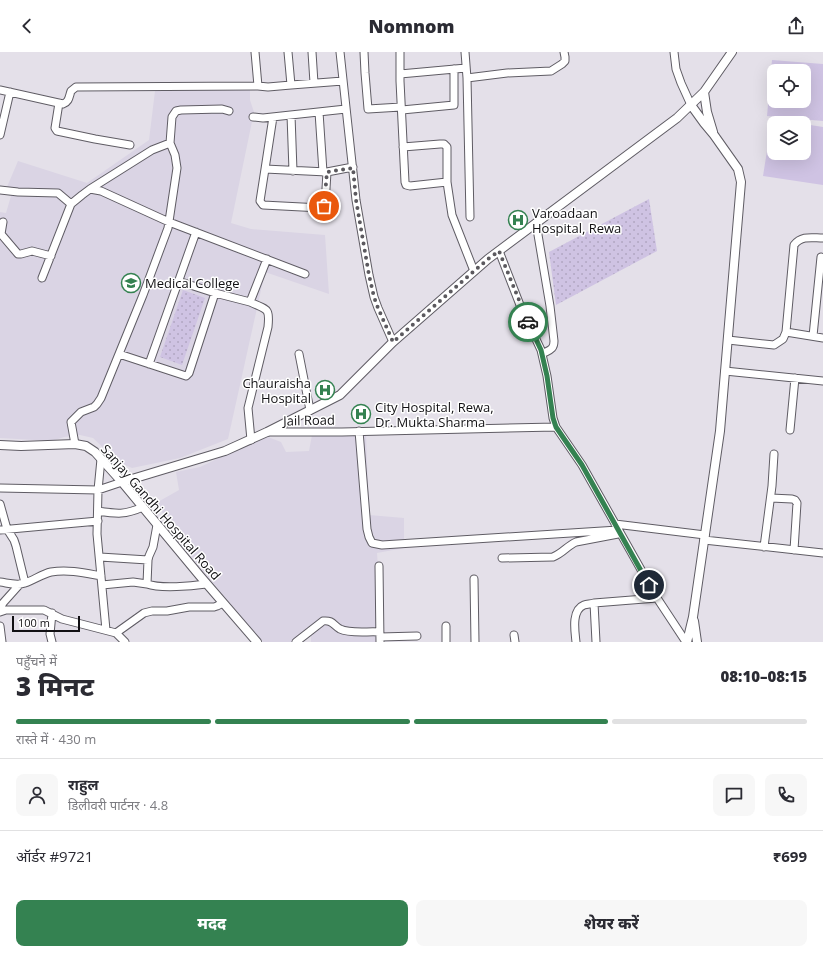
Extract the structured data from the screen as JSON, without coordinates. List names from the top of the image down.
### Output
{
  "streets": {
    "main road": ["Sanjay Gandhi Hospital Road"],
    "street": ["Jail Road"]
  },
  "places": {
    "hospital": ["Varoadaan Hospital, Rewa", "Chauraisha Hospital", "City Hospital, Rewa, Dr. Mukta Sharma"],
    "school or university": ["Medical College"]
  },
  "scale_bar": "100 m",
  "page": {
    "header": "Nomnom",
    "scale": "100 m",
    "heading": ["3 मिनट", "पहुँचने में", "08:10–08:15"],
    "panel": [
      "राहुल",
      "डिलीवरी पार्टनर · 4.8",
      "ऑर्डर #9721",
      "₹699"
    ],
    "bar": "रास्ते में · 430 m",
    "buttons": ["मदद", "शेयर करें"]
  }
}
